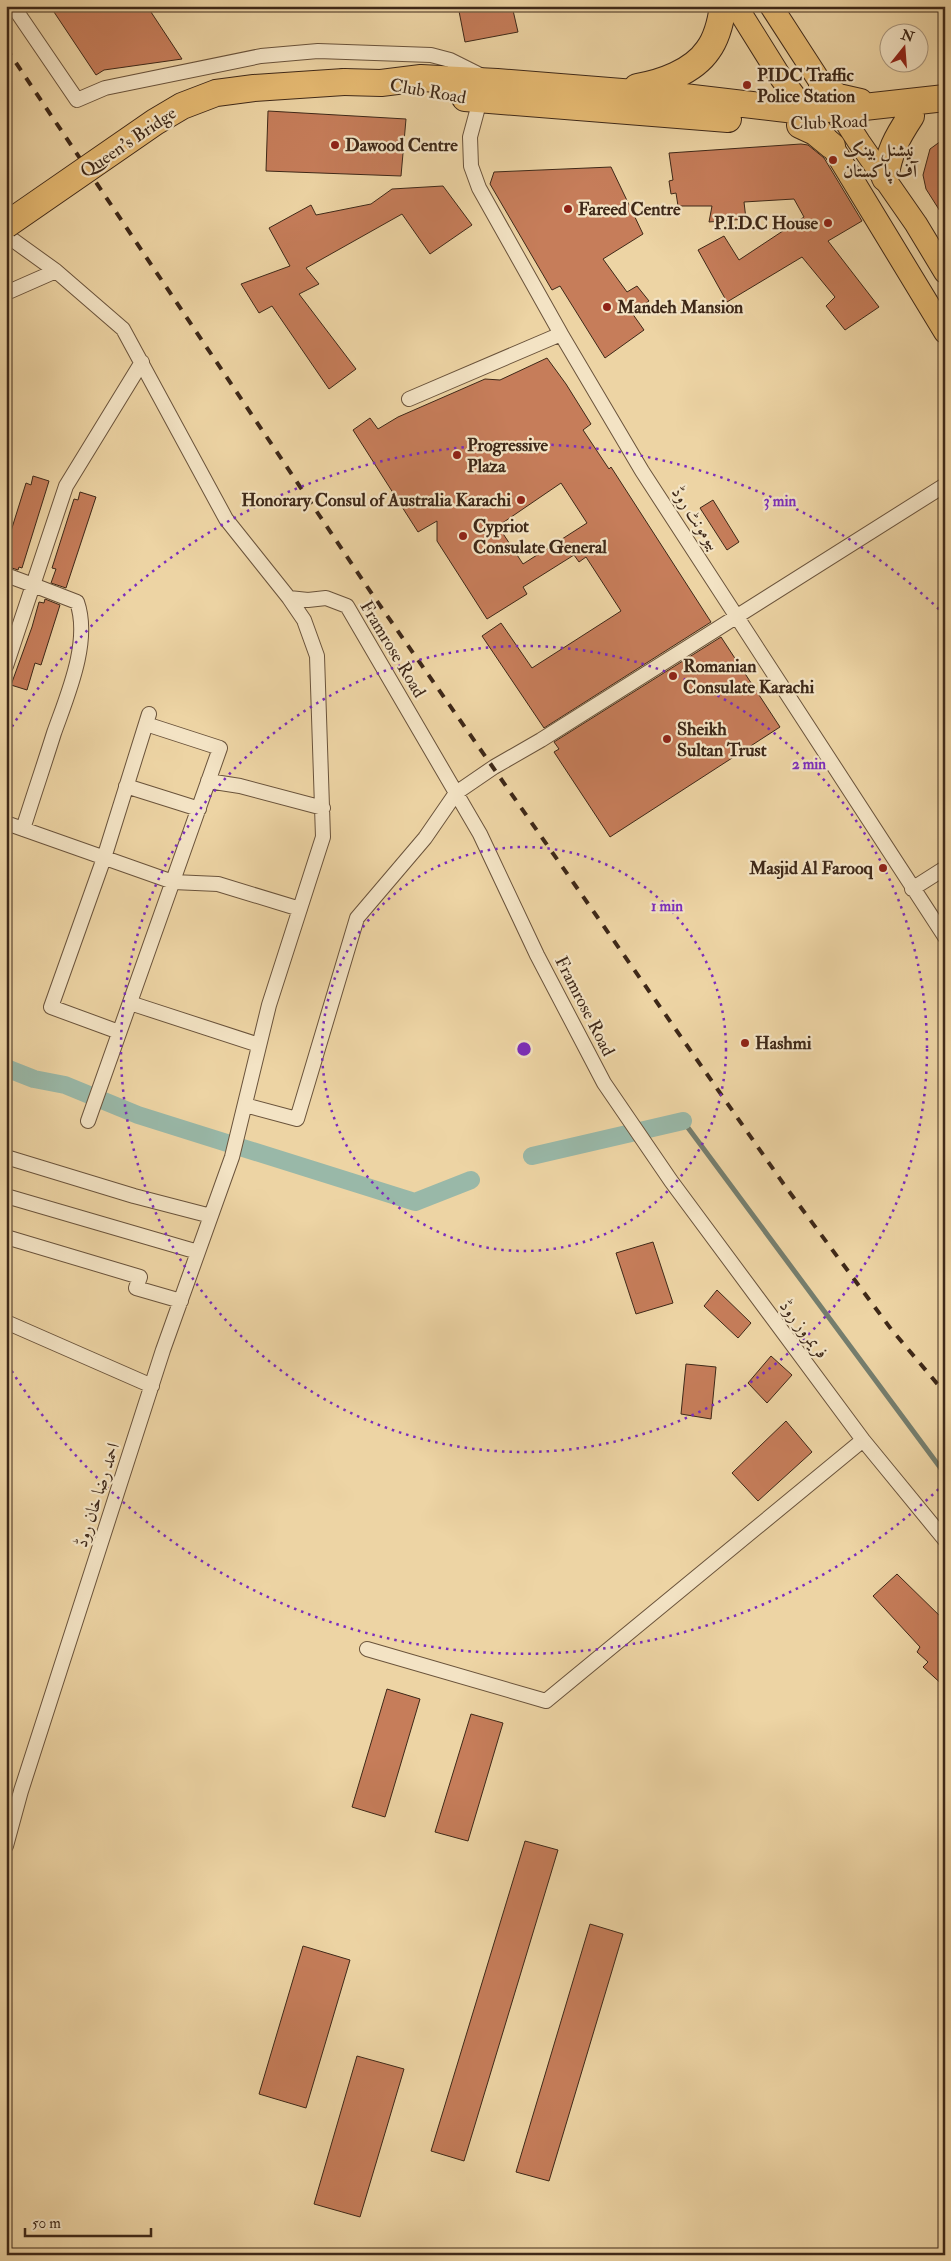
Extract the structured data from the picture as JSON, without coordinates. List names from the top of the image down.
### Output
{
  "streets": {
    "highway": ["Club Road", "Queen's Bridge"],
    "street": [
      "بیومونٹ روڈ",
      "Framrose Road",
      "فریمروز روڈ",
      "احمد رضا خان روڈ"
    ]
  },
  "crossings": [
    ["Club Road", "Queen's Bridge"],
    ["Club Road", "بیومونٹ روڈ"],
    ["Framrose Road", "فریمروز روڈ"],
    ["Framrose Road", "احمد رضا خان روڈ"]
  ],
  "places": [
    "PIDC Traffic Police Station",
    "Dawood Centre",
    "نیشنل بینک آف پاکستان",
    "Fareed Centre",
    "P.I.D.C House",
    "Mandeh Mansion",
    "Progressive Plaza",
    "Honorary Consul of Australia Karachi",
    "Cypriot Consulate General",
    "Romanian Consulate Karachi",
    "Sheikh Sultan Trust",
    "Masjid Al Farooq",
    "Hashmi"
  ],
  "scale_bar": "50 m",
  "north": "top",
  "rings": ["3 min", "2 min", "1 min"]
}
